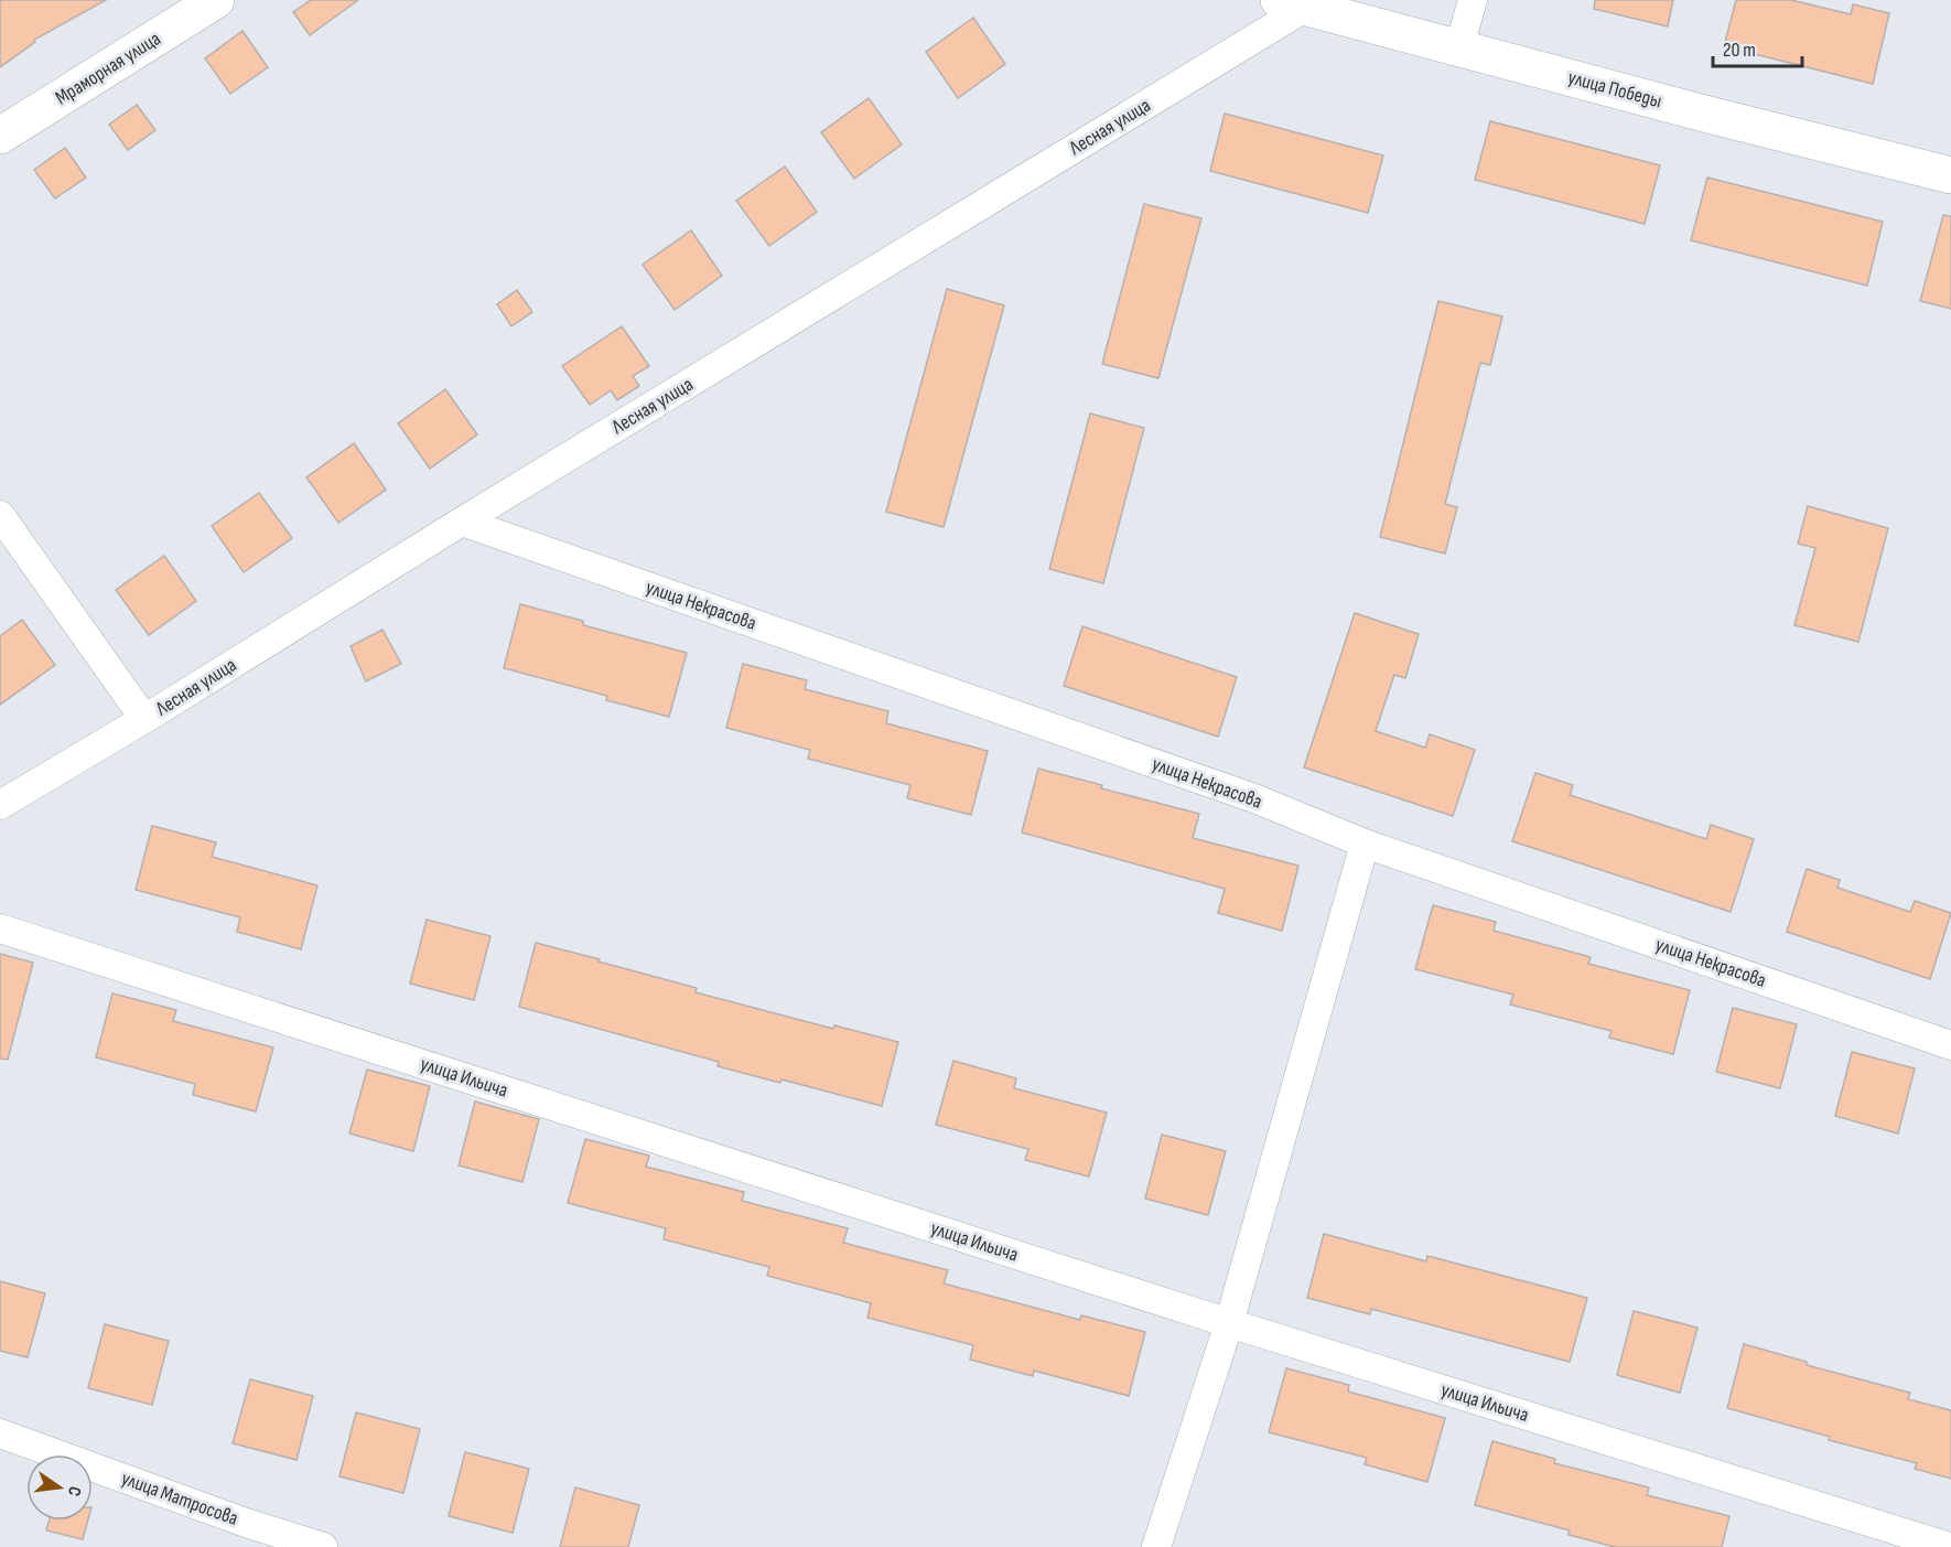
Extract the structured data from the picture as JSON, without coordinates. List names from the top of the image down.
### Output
{
  "streets": {
    "street": [
      "Мраморная улица",
      "улица Победы",
      "Лесная улица",
      "улица Некрасова",
      "улица Ильича",
      "улица Матросова"
    ]
  },
  "crossings": [
    ["улица Победы", "Лесная улица"],
    ["Лесная улица", "улица Некрасова"]
  ],
  "scale_bar": "20 m",
  "north": "right"
}
